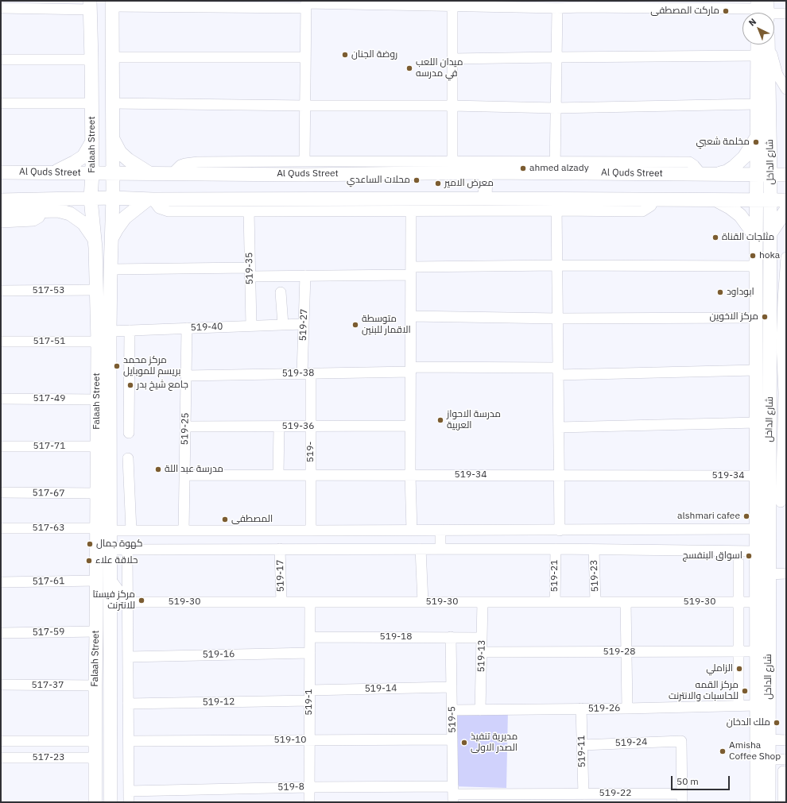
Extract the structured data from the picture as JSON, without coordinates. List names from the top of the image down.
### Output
{
  "streets": {
    "main road": ["Falaah Street", "شارع الداخل", "Al Quds Street"],
    "street": [
      "519-35",
      "517-53",
      "519-27",
      "519-40",
      "517-51",
      "519-38",
      "517-49",
      "519-36",
      "519-25",
      "517-71",
      "519-",
      "519-34",
      "517-67",
      "517-63",
      "519-17",
      "519-21",
      "519-23",
      "517-61",
      "519-30",
      "517-59",
      "519-18",
      "519-28",
      "519-16",
      "519-13",
      "517-37",
      "519-14",
      "519-12",
      "519-1",
      "519-26",
      "519-5",
      "519-10",
      "519-24",
      "519-11",
      "517-23",
      "519-8",
      "519-22"
    ]
  },
  "crossings": [
    ["Falaah Street", "Al Quds Street"],
    ["Falaah Street", "517-53"],
    ["Falaah Street", "519-40"],
    ["Falaah Street", "517-51"],
    ["Falaah Street", "517-49"],
    ["Falaah Street", "517-71"],
    ["Falaah Street", "517-67"],
    ["Falaah Street", "517-63"],
    ["Falaah Street", "517-61"],
    ["Falaah Street", "517-59"],
    ["Falaah Street", "517-37"],
    ["Falaah Street", "517-23"],
    ["شارع الداخل", "Al Quds Street"],
    ["شارع الداخل", "519-38"],
    ["شارع الداخل", "519-34"],
    ["شارع الداخل", "519-30"],
    ["شارع الداخل", "519-28"],
    ["شارع الداخل", "519-26"],
    ["519-35", "519-40"],
    ["519-27", "519-40"],
    ["519-27", "519-38"],
    ["519-27", "519-"],
    ["519-40", "519-25"],
    ["519-38", "519-25"],
    ["519-38", "519-"],
    ["519-36", "519-25"],
    ["519-36", "519-"],
    ["519-25", "519-34"],
    ["519-", "519-34"],
    ["519-17", "519-30"],
    ["519-21", "519-30"],
    ["519-23", "519-30"],
    ["519-30", "519-13"],
    ["519-30", "519-1"],
    ["519-18", "519-13"],
    ["519-18", "519-1"],
    ["519-18", "519-5"],
    ["519-28", "519-13"],
    ["519-16", "519-1"],
    ["519-13", "519-26"],
    ["519-14", "519-1"],
    ["519-14", "519-5"],
    ["519-12", "519-1"],
    ["519-1", "519-10"],
    ["519-1", "519-8"],
    ["519-26", "519-5"],
    ["519-26", "519-11"],
    ["519-5", "519-10"],
    ["519-5", "519-8"],
    ["519-5", "519-22"],
    ["519-24", "519-11"],
    ["519-24", "519-22"],
    ["519-11", "519-22"],
    ["519-8", "519-22"]
  ],
  "places": [
    "ماركت المصطفى",
    "روضة الجنان",
    "ميدان اللعب في مدرسه",
    "مخلمة شعبي",
    "ahmed alzady",
    "محلات الساعدي",
    "معرض الامير",
    "مثلجات القناة",
    "hoka",
    "ابوداود",
    "مركز الاخوين",
    "متوسطة الاقمار للبنين",
    "مركز محمد بريسم للموبايل",
    "جامع شيخ بدر",
    "مدرسة الاحواز العربية",
    "مدرسة عبد اللة",
    "alshmari cafee",
    "المصطفى",
    "كهوة جمال",
    "اسواق البنفسج",
    "حلاقة علاء",
    "مركز فيستا للانترنت",
    "الزاملي",
    "مركز القمه للحاسبات والانترنت",
    "ملك الدخان",
    "مديرية تنفيذ الصدر الاولى",
    "Amisha Coffee Shop"
  ],
  "scale_bar": "50 m",
  "north": "top left"
}
